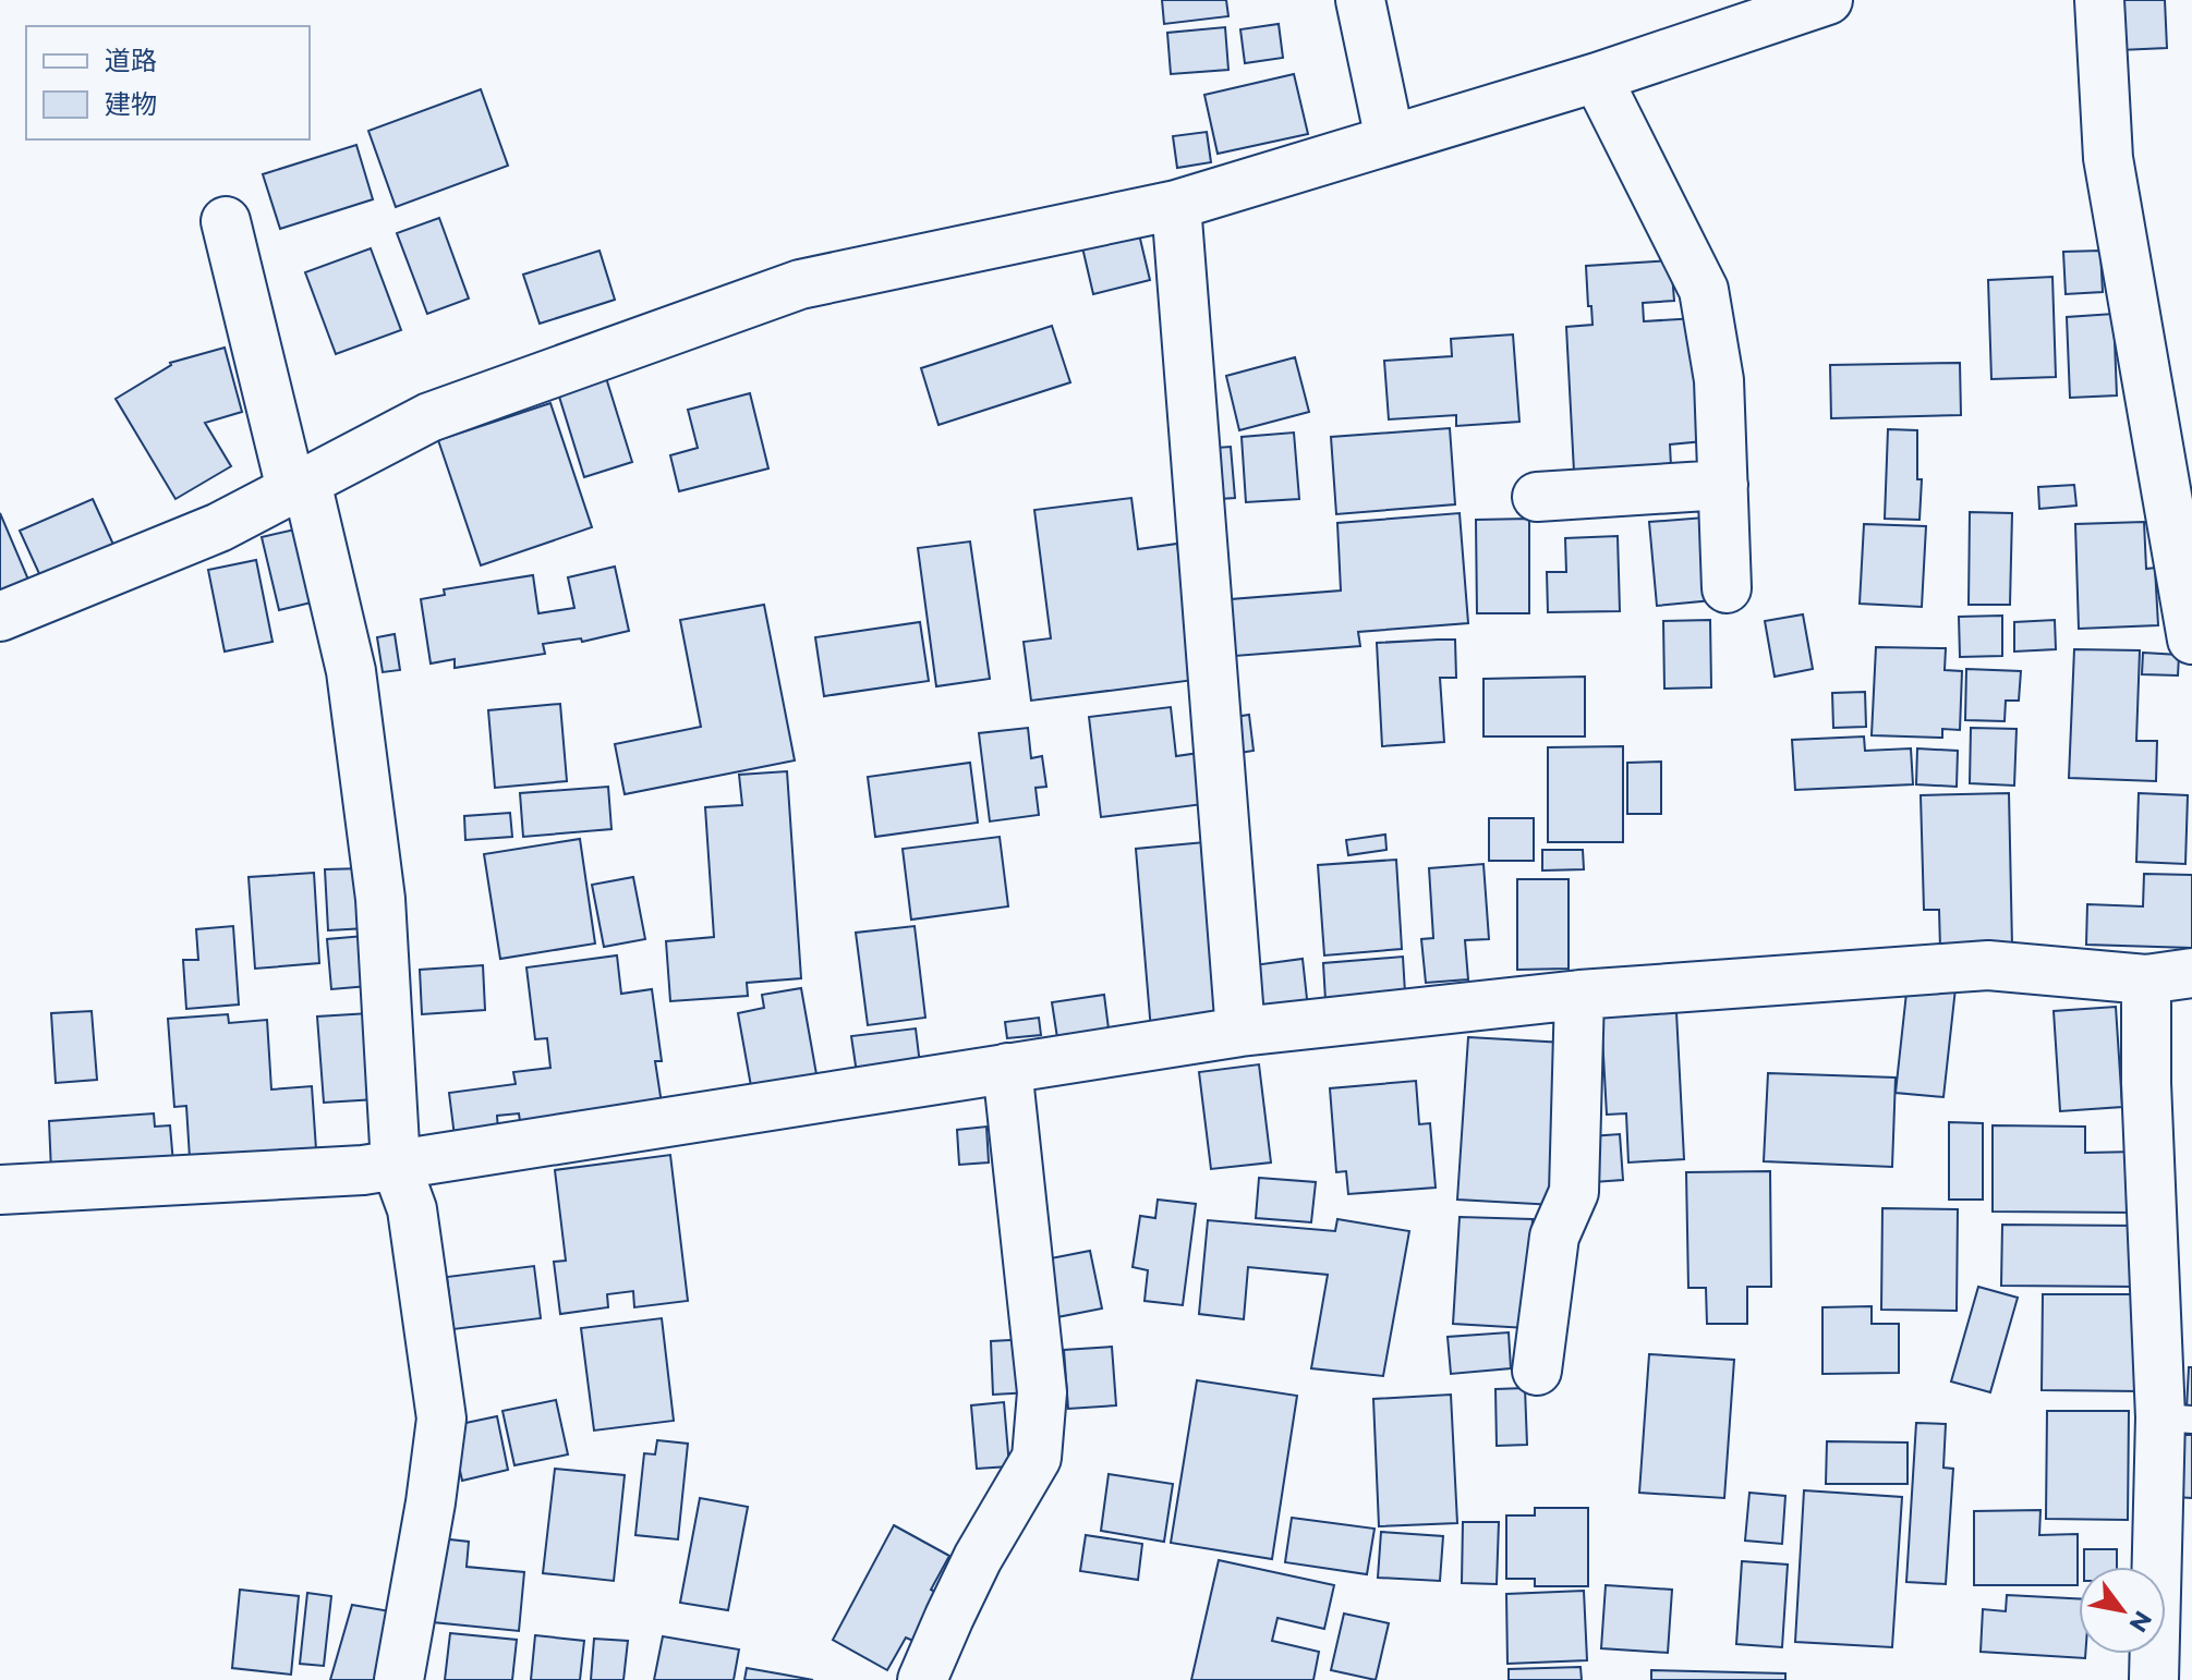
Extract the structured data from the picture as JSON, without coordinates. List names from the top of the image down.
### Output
{
  "legend": ["道路", "建物"],
  "north": "bottom right"
}
